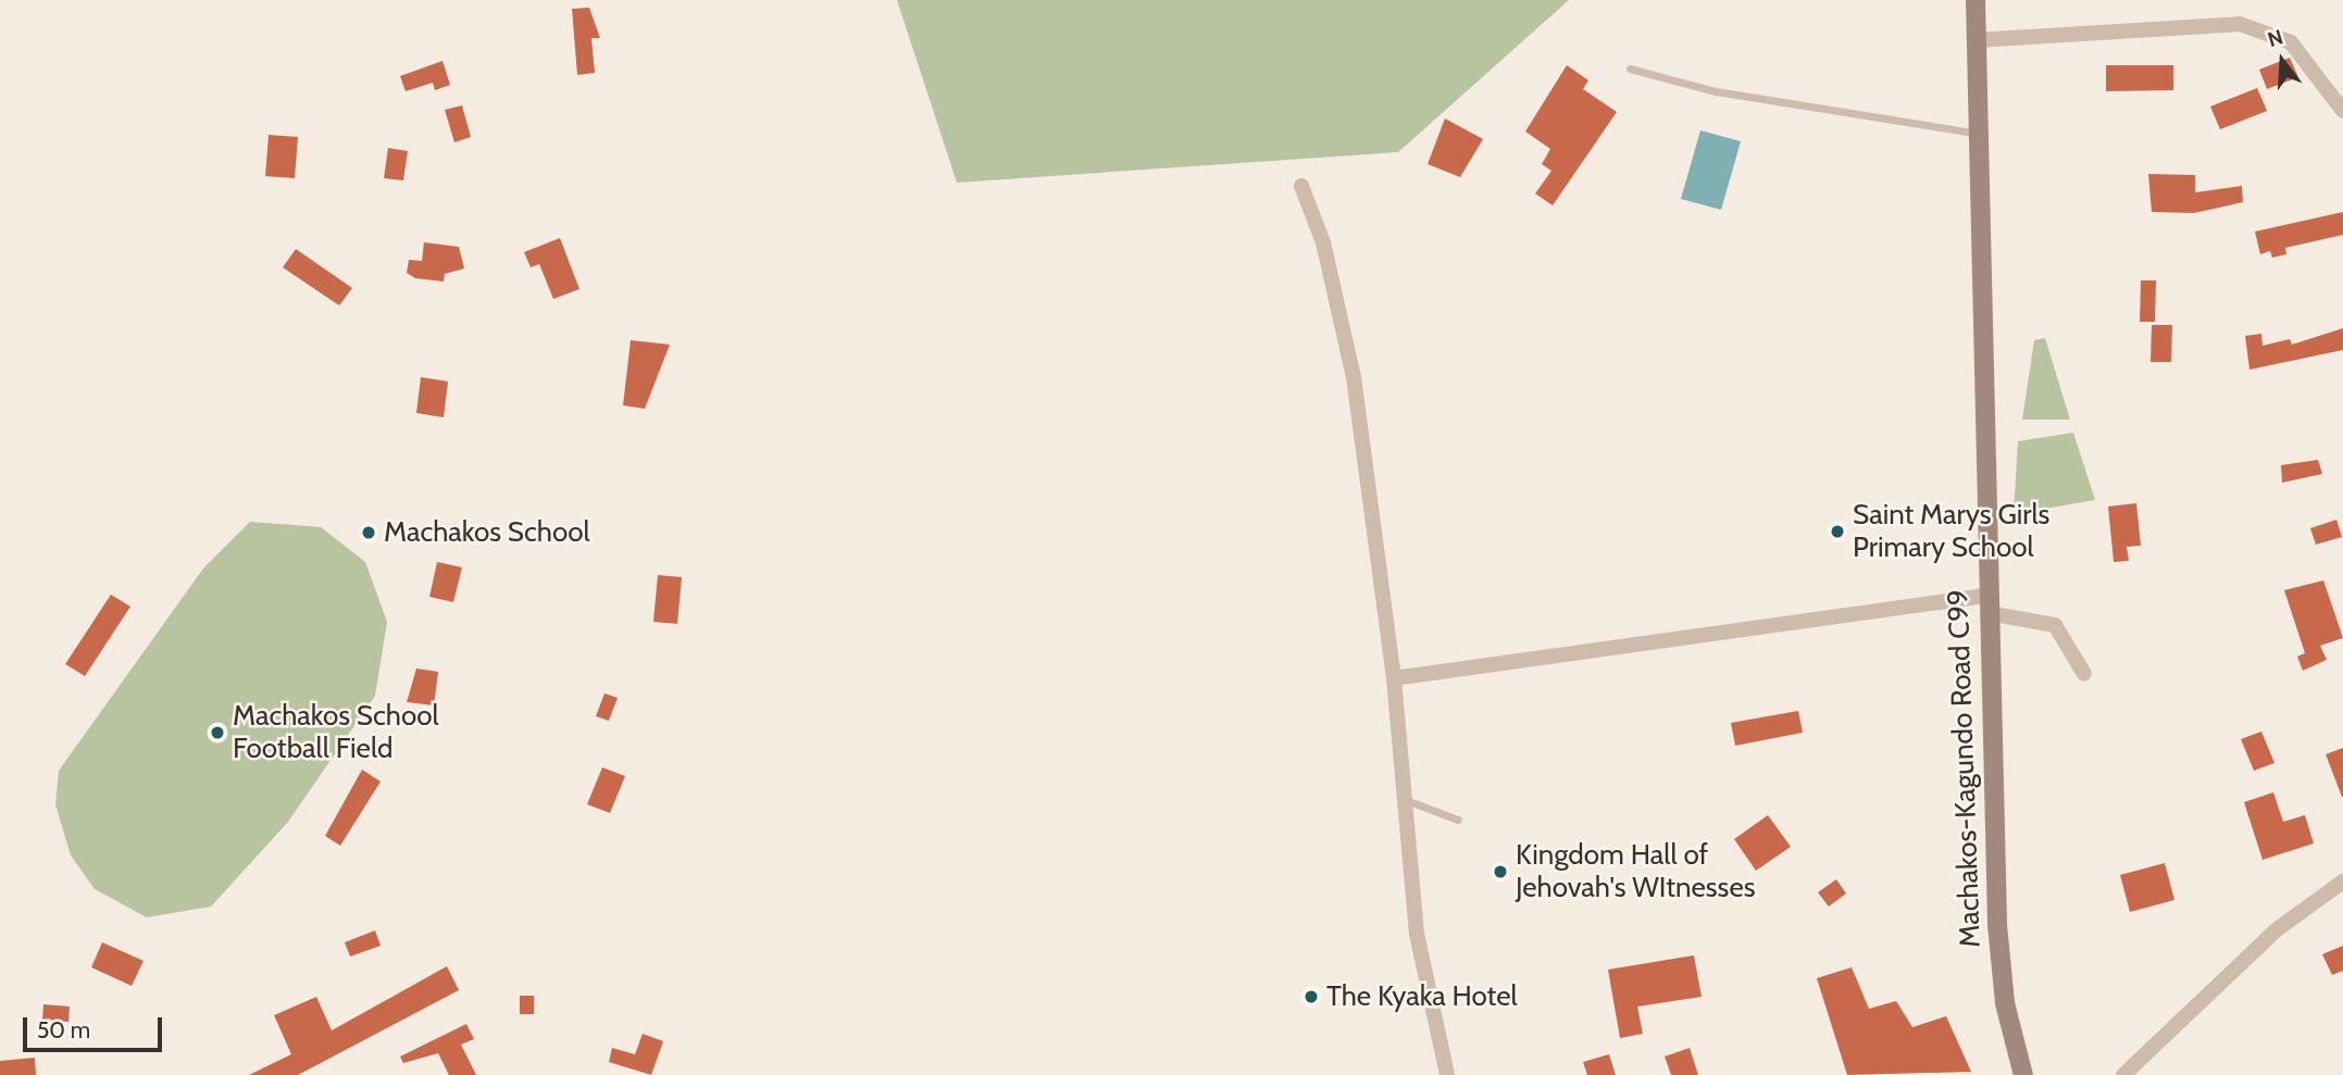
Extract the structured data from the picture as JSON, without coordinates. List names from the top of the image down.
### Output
{
  "streets": {
    "main road": ["Machakos-Kagundo Road C99"]
  },
  "places": [
    "Saint Marys Girls Primary School",
    "Machakos School",
    "Machakos School Football Field",
    "Kingdom Hall of Jehovah's WItnesses",
    "The Kyaka Hotel"
  ],
  "scale_bar": "50 m",
  "north": "top"
}
